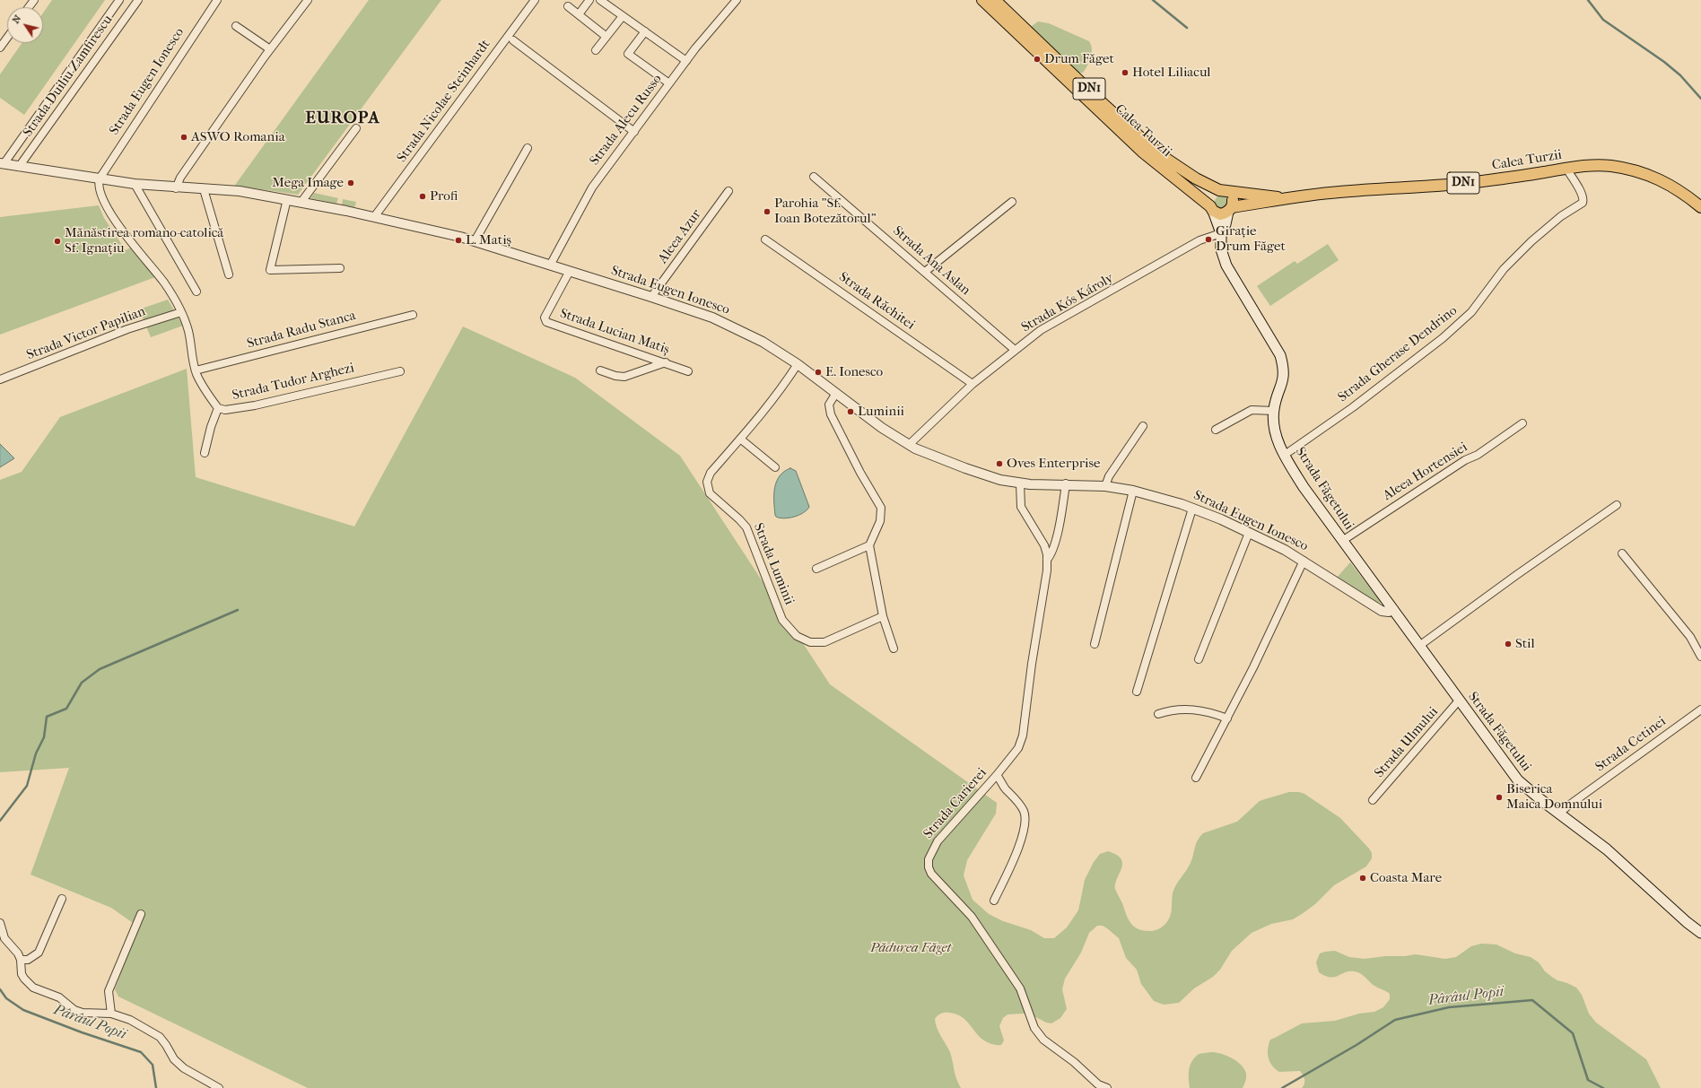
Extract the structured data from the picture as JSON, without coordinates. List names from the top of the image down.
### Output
{
  "streets": {
    "main road": ["DN1", "Calea Turzii", "Strada Făgetului"],
    "street": [
      "Strada Duiliu Zamfirescu",
      "Strada Eugen Ionesco",
      "Strada Nicolae Steinhardt",
      "Strada Alecu Russo",
      "Aleea Azur",
      "Strada Ana Aslan",
      "Strada Răchitei",
      "Strada Kós Károly",
      "Strada Radu Stanca",
      "Strada Lucian Matiș",
      "Strada Victor Papilian",
      "Strada Gherase Dendrino",
      "Strada Tudor Arghezi",
      "Aleea Hortensiei",
      "Strada Luminii",
      "Strada Ulmului",
      "Strada Cetinei",
      "Strada Carierei"
    ]
  },
  "crossings": [
    ["Strada Duiliu Zamfirescu", "Strada Eugen Ionesco"],
    ["Strada Eugen Ionesco", "Strada Nicolae Steinhardt"],
    ["Strada Eugen Ionesco", "Strada Alecu Russo"],
    ["Strada Eugen Ionesco", "Aleea Azur"],
    ["Strada Eugen Ionesco", "Strada Kós Károly"],
    ["Strada Eugen Ionesco", "Strada Lucian Matiș"],
    ["Strada Eugen Ionesco", "Strada Tudor Arghezi"],
    ["Strada Eugen Ionesco", "Strada Făgetului"],
    ["Strada Eugen Ionesco", "Strada Luminii"],
    ["Strada Eugen Ionesco", "Strada Carierei"],
    ["Calea Turzii", "Strada Gherase Dendrino"],
    ["Calea Turzii", "Strada Făgetului"],
    ["Strada Ana Aslan", "Strada Kós Károly"],
    ["Strada Răchitei", "Strada Kós Károly"],
    ["Strada Kós Károly", "Strada Făgetului"],
    ["Strada Radu Stanca", "Strada Tudor Arghezi"],
    ["Strada Victor Papilian", "Strada Tudor Arghezi"],
    ["Strada Gherase Dendrino", "Strada Făgetului"],
    ["Aleea Hortensiei", "Strada Făgetului"],
    ["Strada Făgetului", "Strada Ulmului"],
    ["Strada Făgetului", "Strada Cetinei"]
  ],
  "districts": ["EUROPA"],
  "water": ["Pârâul Popii"],
  "parks": ["Pădurea Făget"],
  "places": [
    "Drum Făget",
    "Hotel Liliacul",
    "ASWO Romania",
    "Mega Image",
    "Profi",
    "Parohia \"Sf. Ioan Botezătorul\"",
    "Girație Drum Făget",
    "L. Matiș",
    "Mănăstirea romano-catolică Sf. Ignațiu",
    "E. Ionesco",
    "Luminii",
    "Oves Enterprise",
    "Stil",
    "Biserica Maica Domnului",
    "Coasta Mare"
  ],
  "north": "top left"
}
